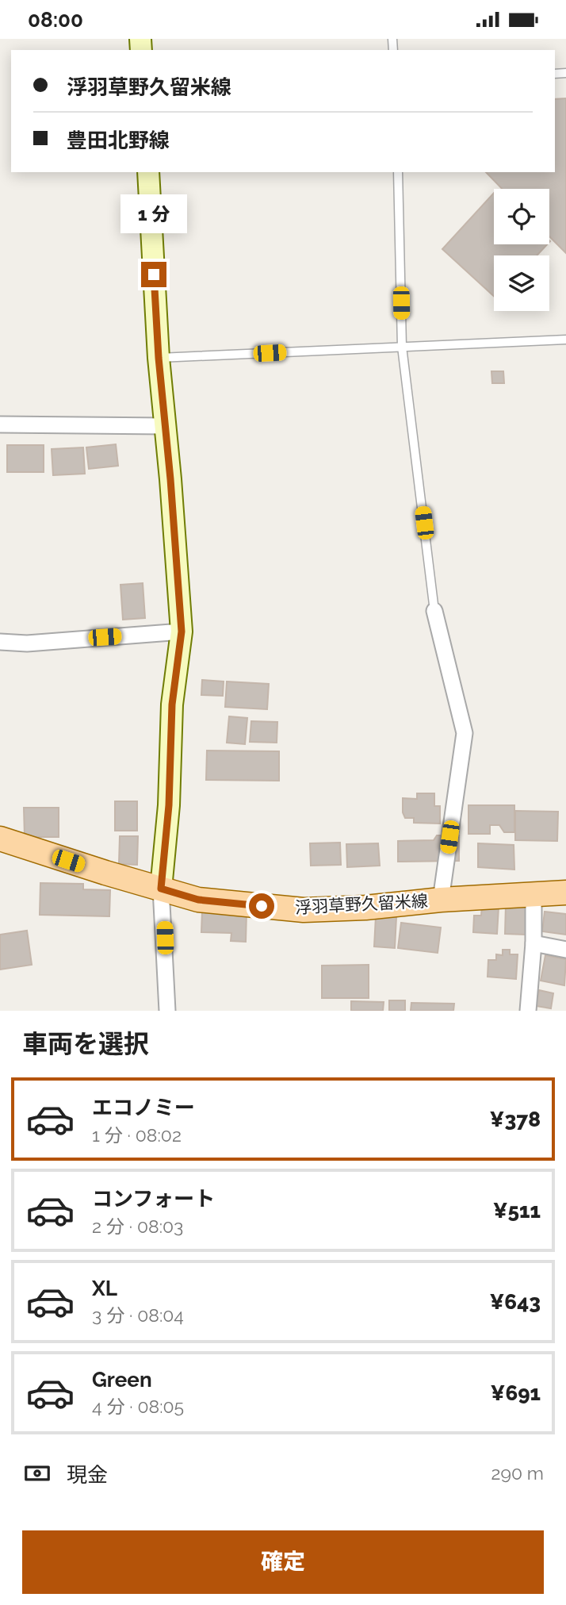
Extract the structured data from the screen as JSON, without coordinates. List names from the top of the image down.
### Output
{
  "streets": {
    "main road": ["浮羽草野久留米線"]
  },
  "page": {
    "status": "08:00",
    "banner": ["浮羽草野久留米線", "豊田北野線"],
    "bubble": "1 分",
    "heading": "車両を選択",
    "list": [
      {
        "name": "エコノミー",
        "note": "1 分 · 08:02",
        "value": "¥378"
      },
      {
        "name": "コンフォート",
        "note": "2 分 · 08:03",
        "value": "¥511"
      },
      {
        "name": "XL",
        "note": "3 分 · 08:04",
        "value": "¥643"
      },
      {
        "name": "Green",
        "note": "4 分 · 08:05",
        "value": "¥691"
      }
    ],
    "pay": ["現金", "290 m"],
    "buttons": "確定"
  }
}
